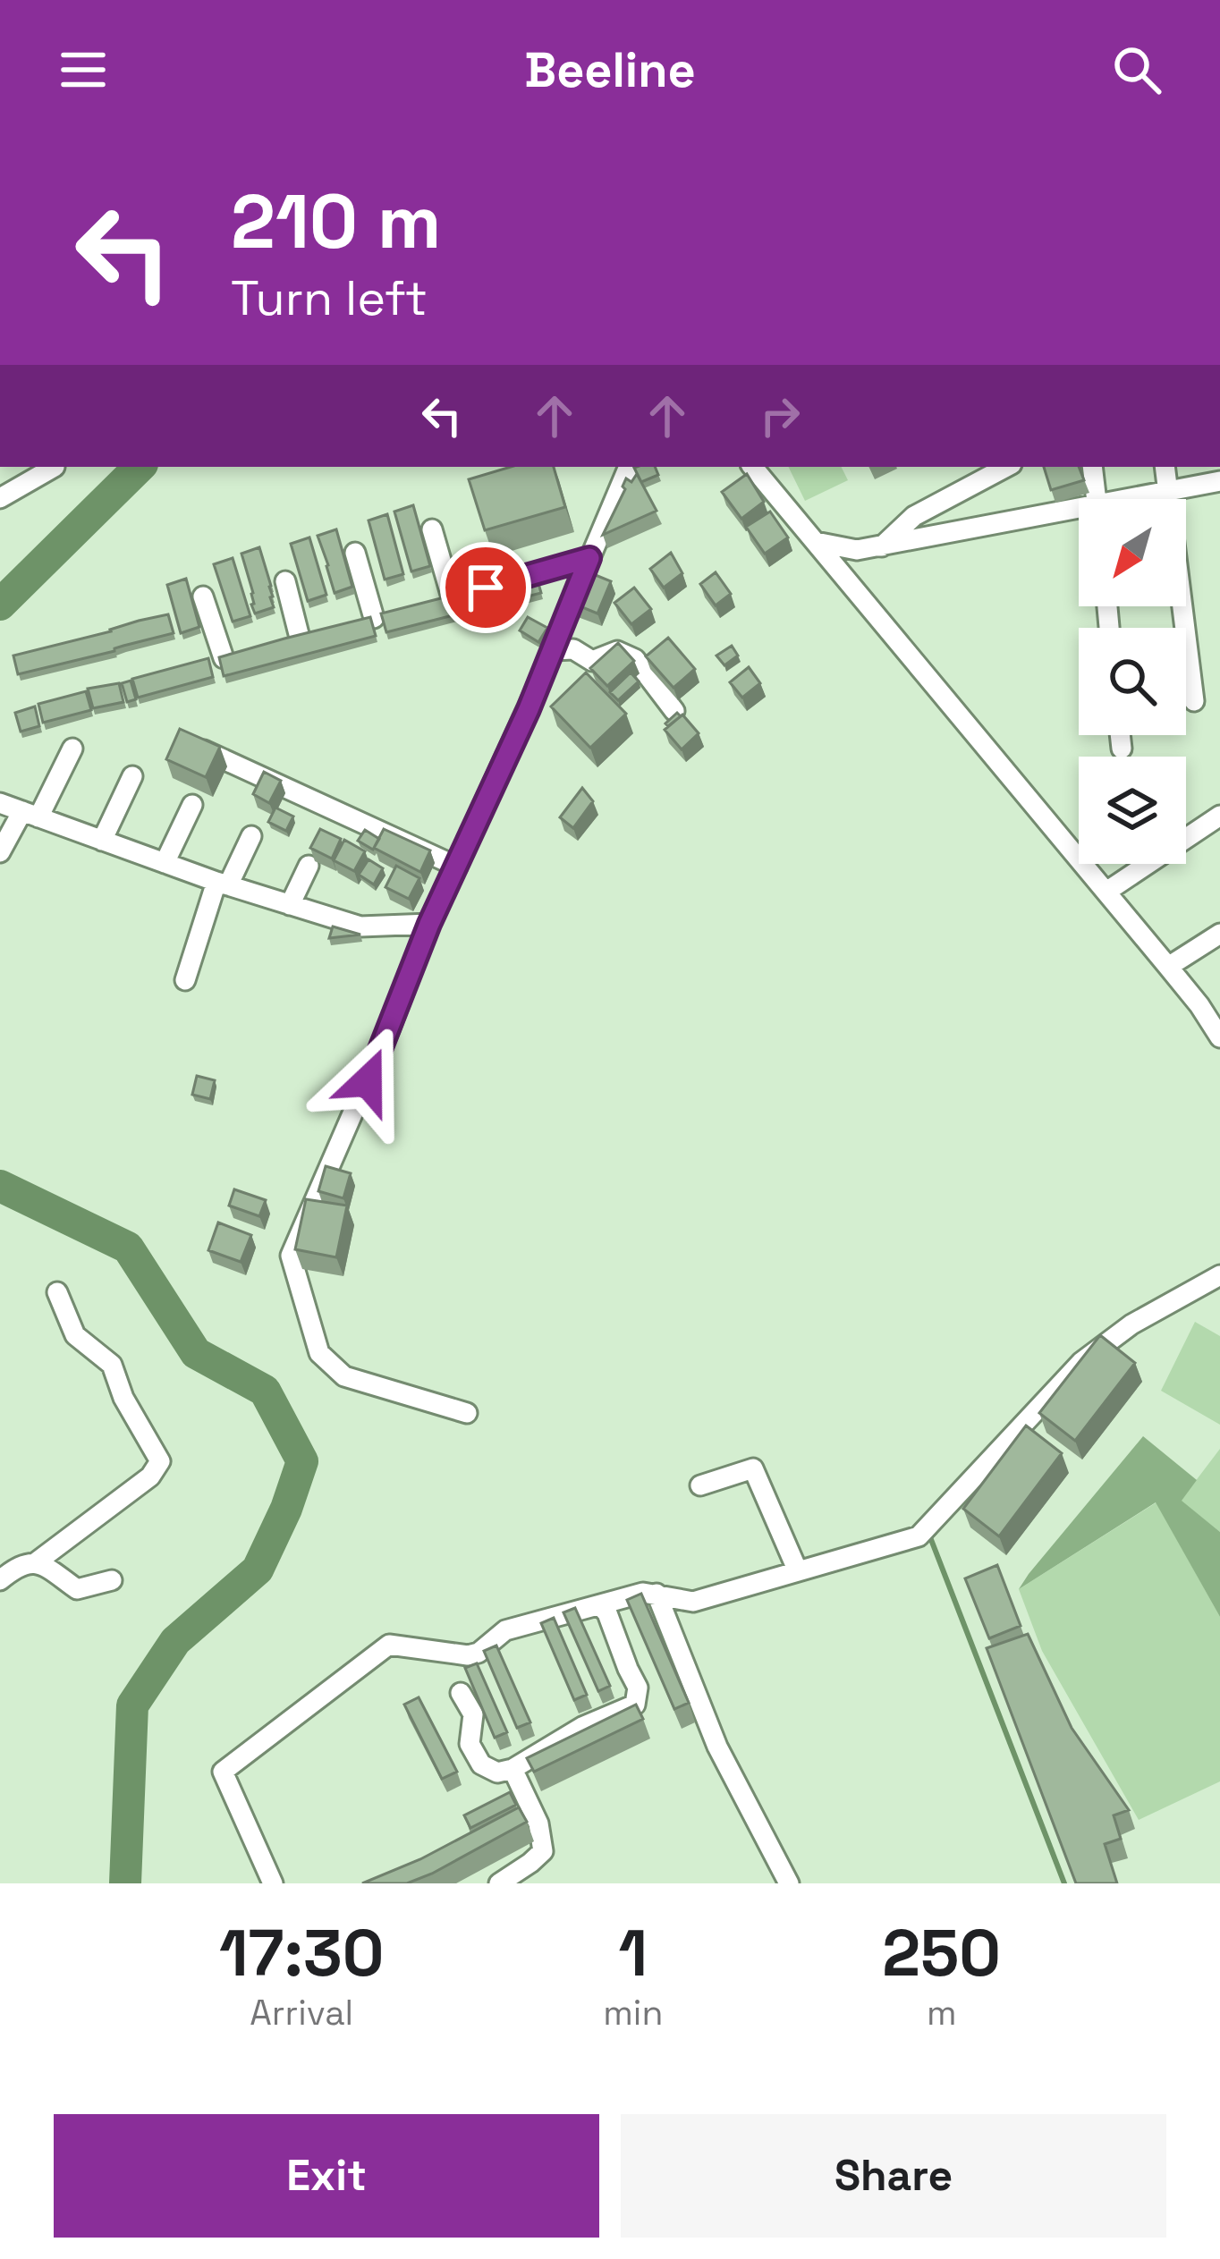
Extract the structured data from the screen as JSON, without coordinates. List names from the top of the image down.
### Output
{
  "north": "bottom left",
  "page": {
    "header": "Beeline",
    "turn": ["210 m", "Turn left"],
    "eta": [
      "17:30",
      "Arrival",
      "1",
      "min",
      "250",
      "m"
    ],
    "buttons": ["Exit", "Share"]
  }
}
